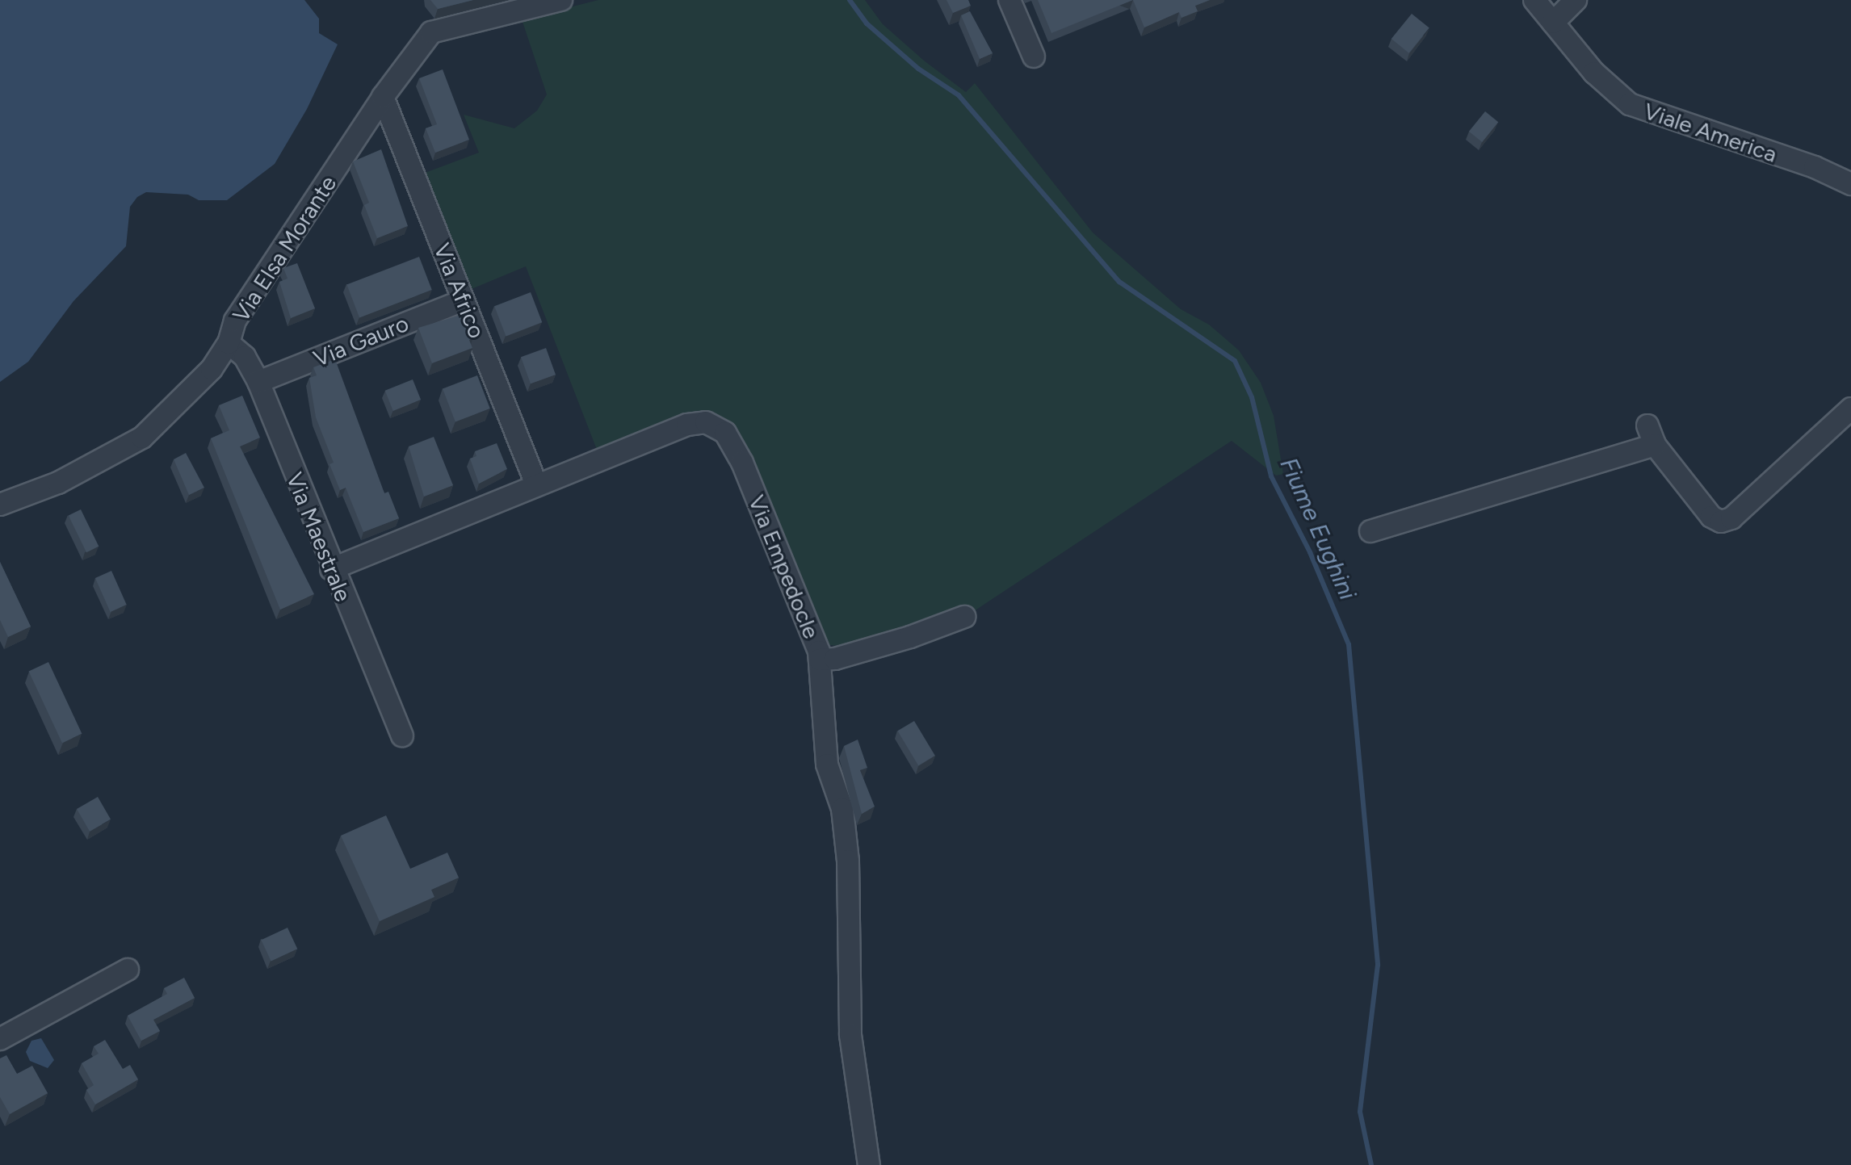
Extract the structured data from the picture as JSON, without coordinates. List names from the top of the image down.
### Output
{
  "streets": {
    "street": [
      "Viale America",
      "Via Elsa Morante",
      "Via Africo",
      "Via Gauro",
      "Via Maestrale",
      "Via Empedocle"
    ]
  },
  "crossings": [
    ["Via Elsa Morante", "Via Africo"],
    ["Via Elsa Morante", "Via Maestrale"],
    ["Via Africo", "Via Gauro"],
    ["Via Africo", "Via Empedocle"],
    ["Via Gauro", "Via Maestrale"],
    ["Via Maestrale", "Via Empedocle"]
  ],
  "water": ["Fiume Eughini"]
}
